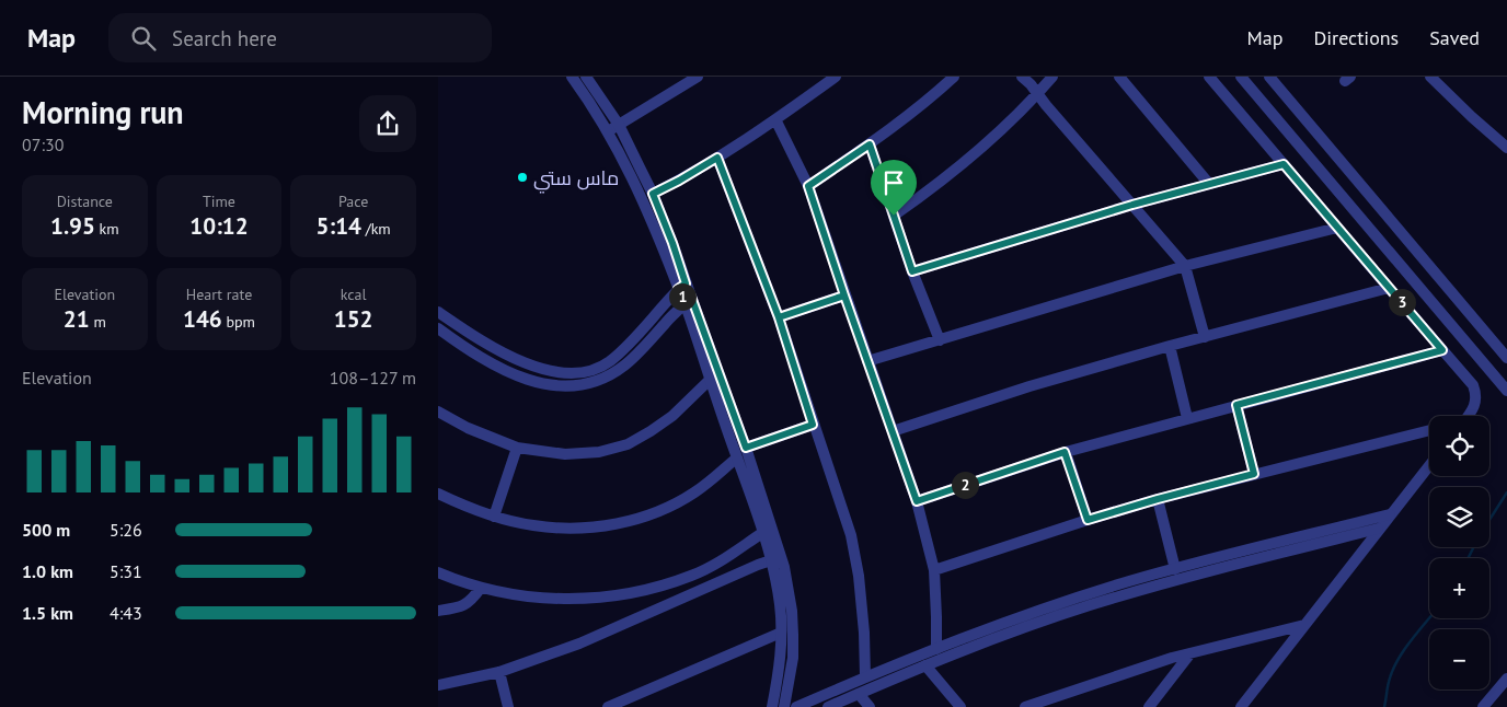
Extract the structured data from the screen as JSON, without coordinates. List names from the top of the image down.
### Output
{
  "places": ["ماس ستي"],
  "page": {
    "header": "Map",
    "search": "Search here",
    "nav": ["Map", "Directions", "Saved"],
    "heading": ["Morning run", "07:30"],
    "stats": [
      ["Distance", "1.95 km"],
      ["Time", "10:12"],
      ["Pace", "5:14 /km"],
      ["Elevation", "21 m"],
      ["Heart rate", "146 bpm"],
      ["kcal", "152"]
    ],
    "pins": ["1", "3", "2"],
    "chart": ["Elevation", "108–127 m"],
    "map_buttons": ["+", "−"],
    "list": [
      {
        "name": "500 m",
        "note": "5:26"
      },
      {
        "name": "1.0 km",
        "note": "5:31"
      },
      {
        "name": "1.5 km",
        "note": "4:43"
      }
    ]
  }
}
